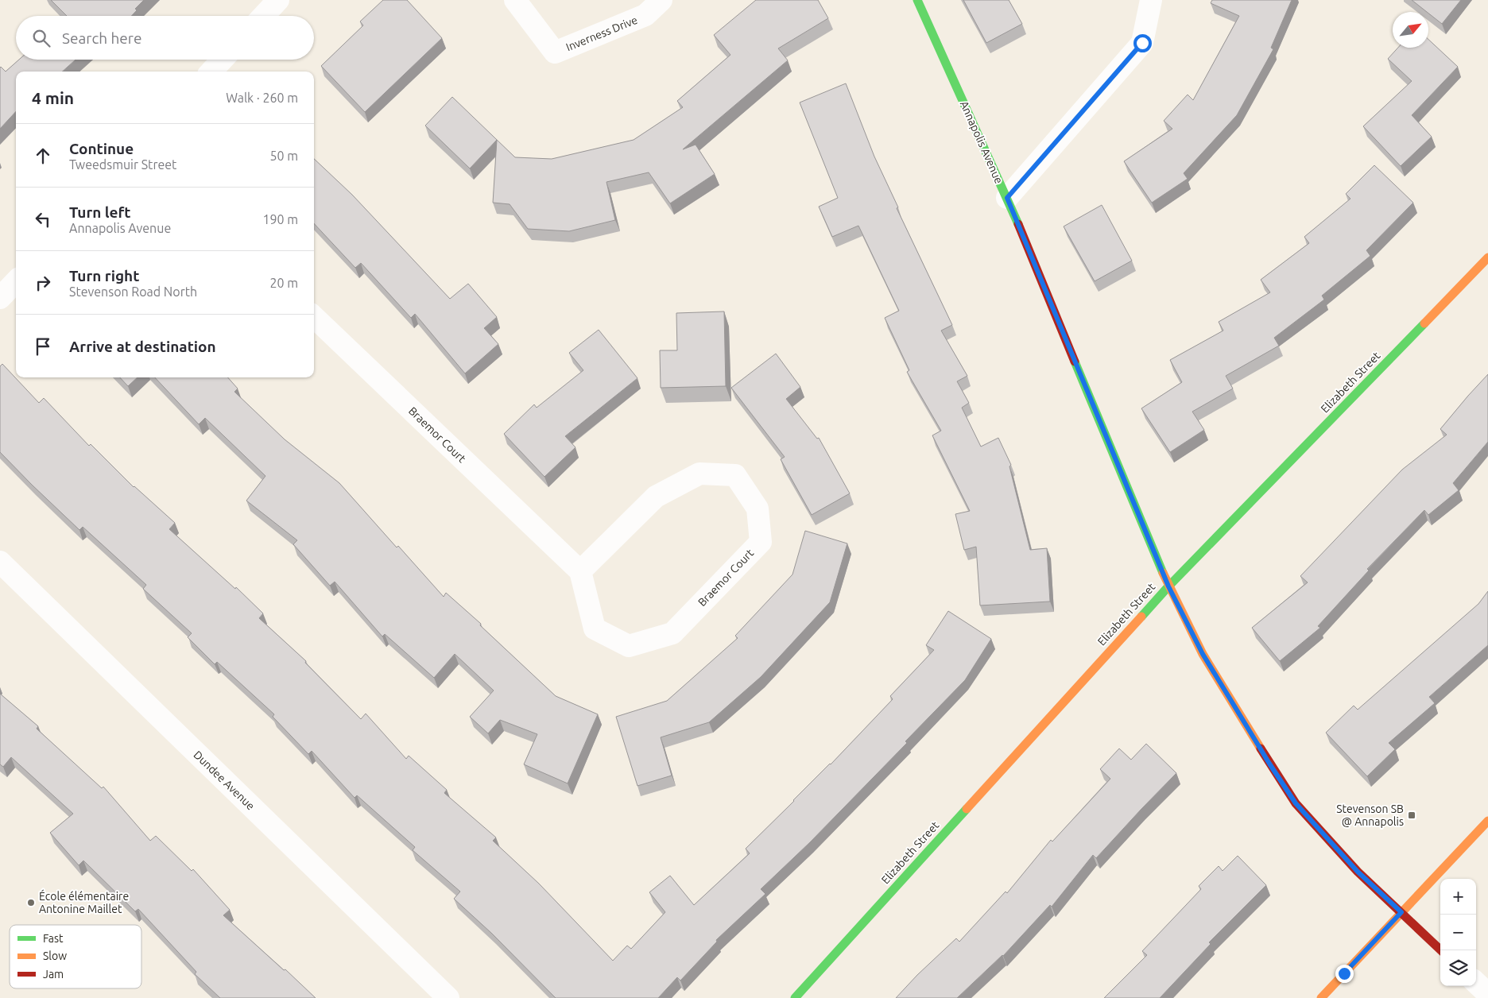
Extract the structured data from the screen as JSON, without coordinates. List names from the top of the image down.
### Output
{
  "streets": {
    "street": [
      "Inverness Drive",
      "Annapolis Avenue",
      "Elizabeth Street",
      "Braemor Court",
      "Dundee Avenue"
    ]
  },
  "crossings": [
    ["Annapolis Avenue", "Elizabeth Street"]
  ],
  "places": {
    "transit": ["Stevenson SB @ Annapolis"],
    "other": ["École élémentaire Antonine Maillet"]
  },
  "legend": ["Fast", "Slow", "Jam"],
  "north": "top right",
  "page": {
    "search": "Search here",
    "heading": ["4 min", "Walk · 260 m"],
    "list": [
      ["Continue", "Tweedsmuir Street", "50 m"],
      ["Turn left", "Annapolis Avenue", "190 m"],
      ["Turn right", "Stevenson Road North", "20 m"],
      "Arrive at destination"
    ],
    "map_buttons": ["+", "−"]
  }
}
